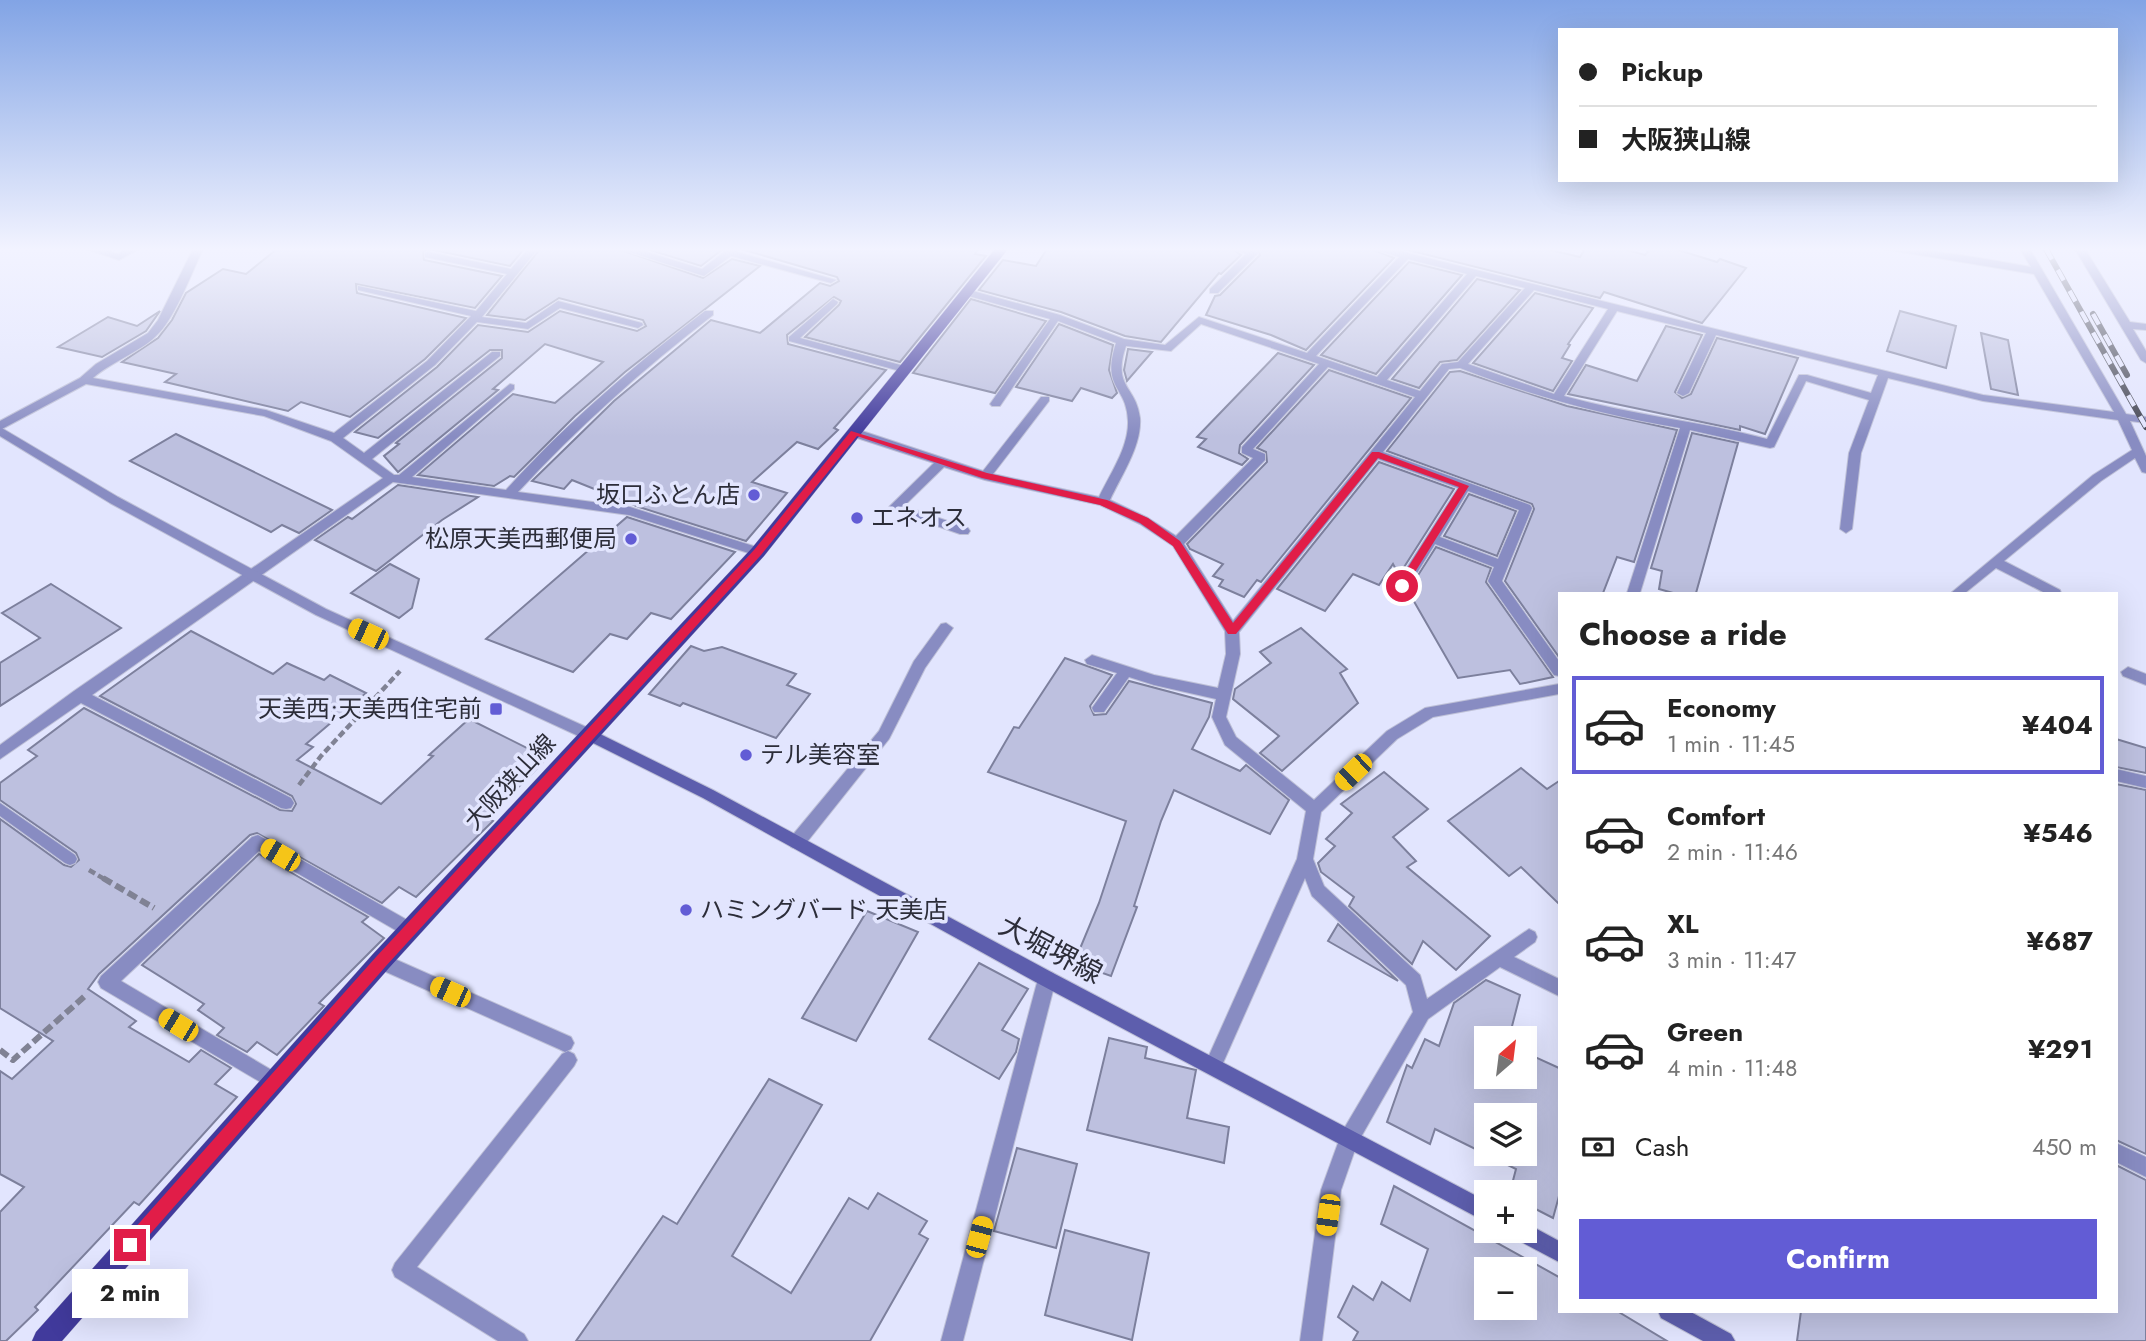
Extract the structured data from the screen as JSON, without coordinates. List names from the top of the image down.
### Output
{
  "streets": {
    "main road": ["大阪狭山線", "大堀堺線"]
  },
  "crossings": [
    ["大阪狭山線", "大堀堺線"]
  ],
  "places": {
    "other": [
      "坂口ふとん店",
      "エネオス",
      "松原天美西郵便局",
      "テル美容室",
      "ハミングバード 天美店"
    ],
    "transit": ["天美西;天美西住宅前"]
  },
  "north": "top right",
  "page": {
    "banner": ["Pickup", "大阪狭山線"],
    "heading": "Choose a ride",
    "list": [
      {
        "name": "Economy",
        "note": "1 min · 11:45",
        "value": "¥404"
      },
      {
        "name": "Comfort",
        "note": "2 min · 11:46",
        "value": "¥546"
      },
      {
        "name": "XL",
        "note": "3 min · 11:47",
        "value": "¥687"
      },
      {
        "name": "Green",
        "note": "4 min · 11:48",
        "value": "¥291"
      }
    ],
    "map_buttons": ["+", "−"],
    "pay": ["Cash", "450 m"],
    "buttons": "Confirm",
    "bubble": "2 min"
  }
}
